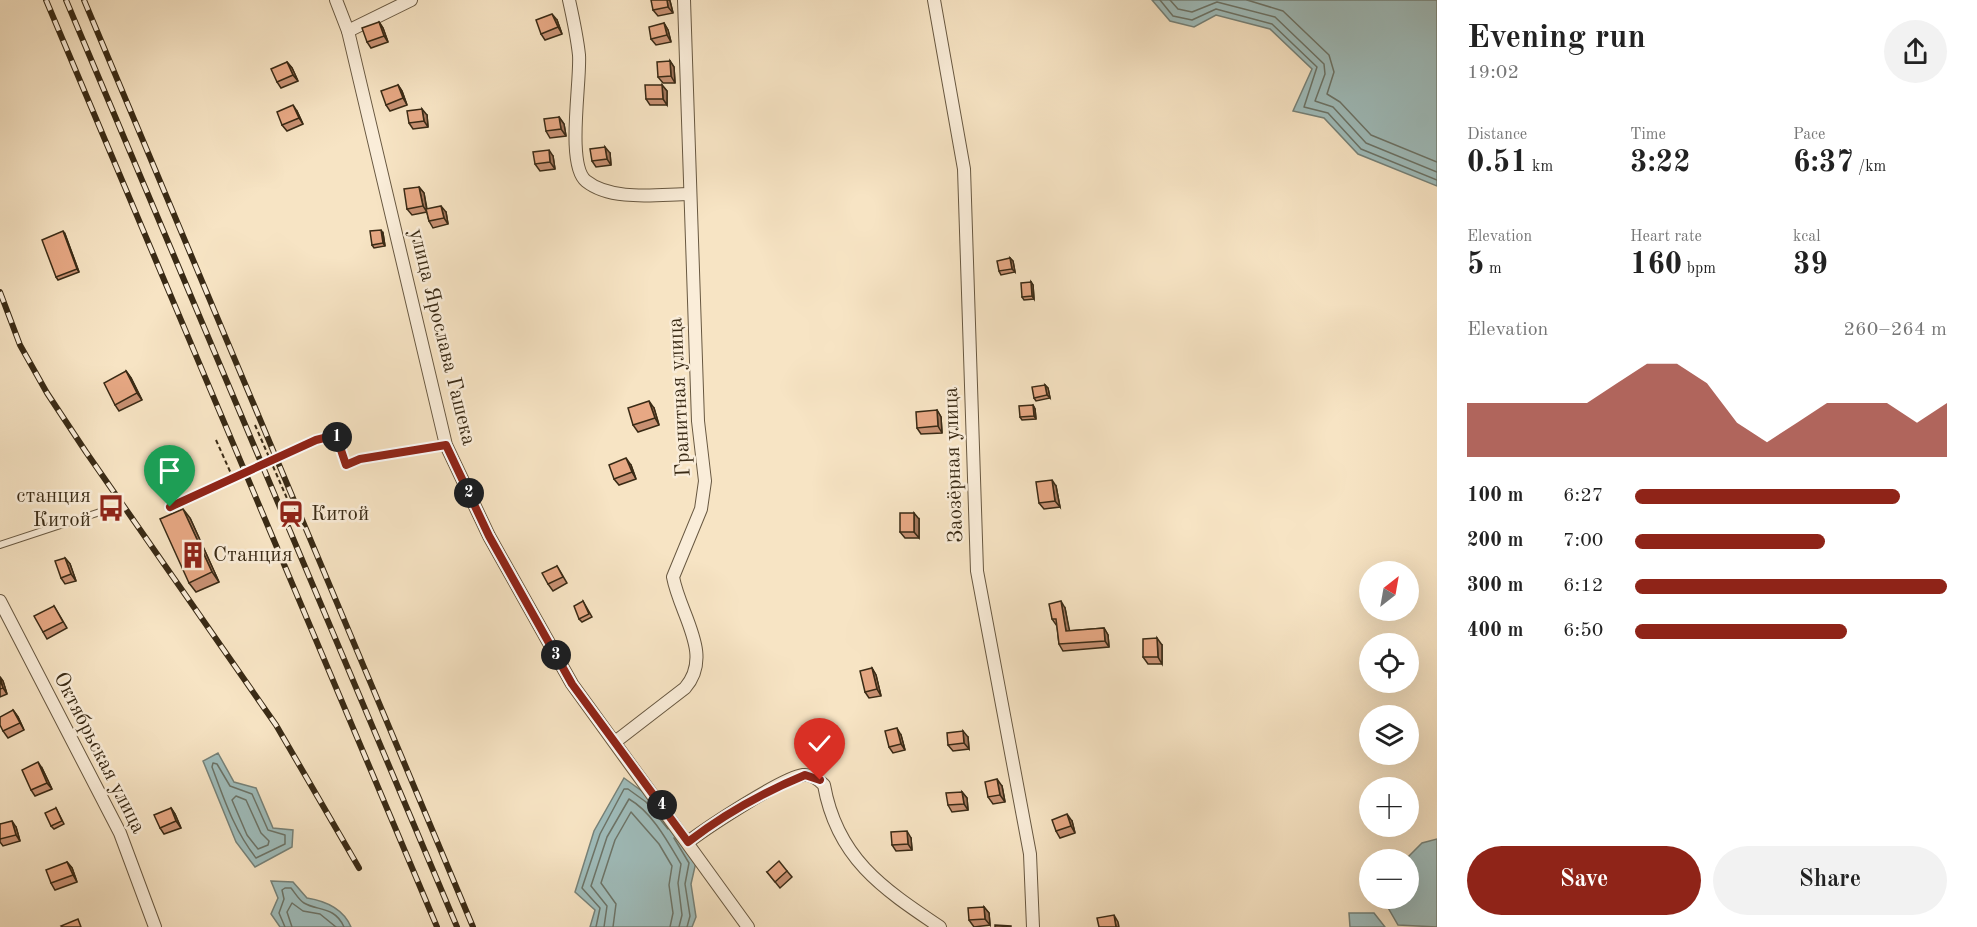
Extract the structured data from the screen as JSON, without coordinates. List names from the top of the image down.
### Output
{
  "streets": {
    "street": [
      "улица Ярослава Гашека",
      "Гранитная улица",
      "Заозёрная улица",
      "Октябрьская улица"
    ]
  },
  "crossings": [
    ["улица Ярослава Гашека", "Гранитная улица"]
  ],
  "places": {
    "bus stop": ["станция Китой"],
    "station": ["Китой"],
    "building": ["Станция"]
  },
  "north": "top right",
  "page": {
    "heading": ["Evening run", "19:02"],
    "stats": [
      ["Distance", "0.51 km"],
      ["Time", "3:22"],
      ["Pace", "6:37 /km"],
      ["Elevation", "5 m"],
      ["Heart rate", "160 bpm"],
      ["kcal", "39"]
    ],
    "chart": ["Elevation", "260–264 m"],
    "pins": [
      "1",
      "2",
      "3",
      "4"
    ],
    "list": [
      {
        "name": "100 m",
        "note": "6:27"
      },
      {
        "name": "200 m",
        "note": "7:00"
      },
      {
        "name": "300 m",
        "note": "6:12"
      },
      {
        "name": "400 m",
        "note": "6:50"
      }
    ],
    "map_buttons": ["+", "−"],
    "buttons": ["Save", "Share"]
  }
}
